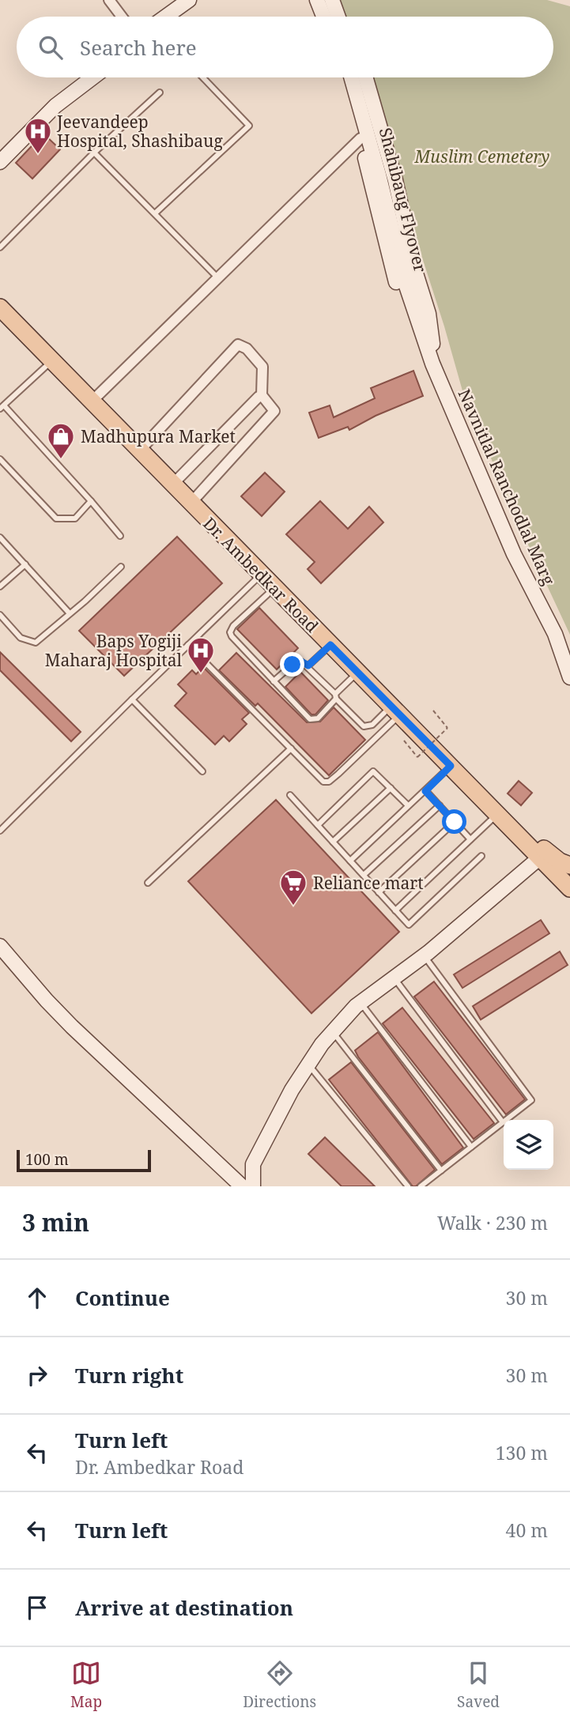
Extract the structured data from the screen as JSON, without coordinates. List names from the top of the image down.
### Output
{
  "streets": {
    "main road": ["Dr. Ambedkar Road"],
    "street": ["Shahibaug Flyover", "Navnitlal Ranchodlal Marg"]
  },
  "crossings": [
    ["Shahibaug Flyover", "Navnitlal Ranchodlal Marg"]
  ],
  "parks": ["Muslim Cemetery"],
  "places": {
    "hospital": ["Jeevandeep Hospital, Shashibaug", "Baps Yogiji Maharaj Hospital"],
    "shop": ["Madhupura Market"],
    "supermarket": ["Reliance mart"]
  },
  "scale_bar": "100 m",
  "page": {
    "search": "Search here",
    "scale": "100 m",
    "heading": ["3 min", "Walk · 230 m"],
    "list": [
      ["Continue", "30 m"],
      ["Turn right", "30 m"],
      ["Turn left", "Dr. Ambedkar Road", "130 m"],
      ["Turn left", "40 m"],
      "Arrive at destination"
    ],
    "nav": ["Map", "Directions", "Saved"]
  }
}
